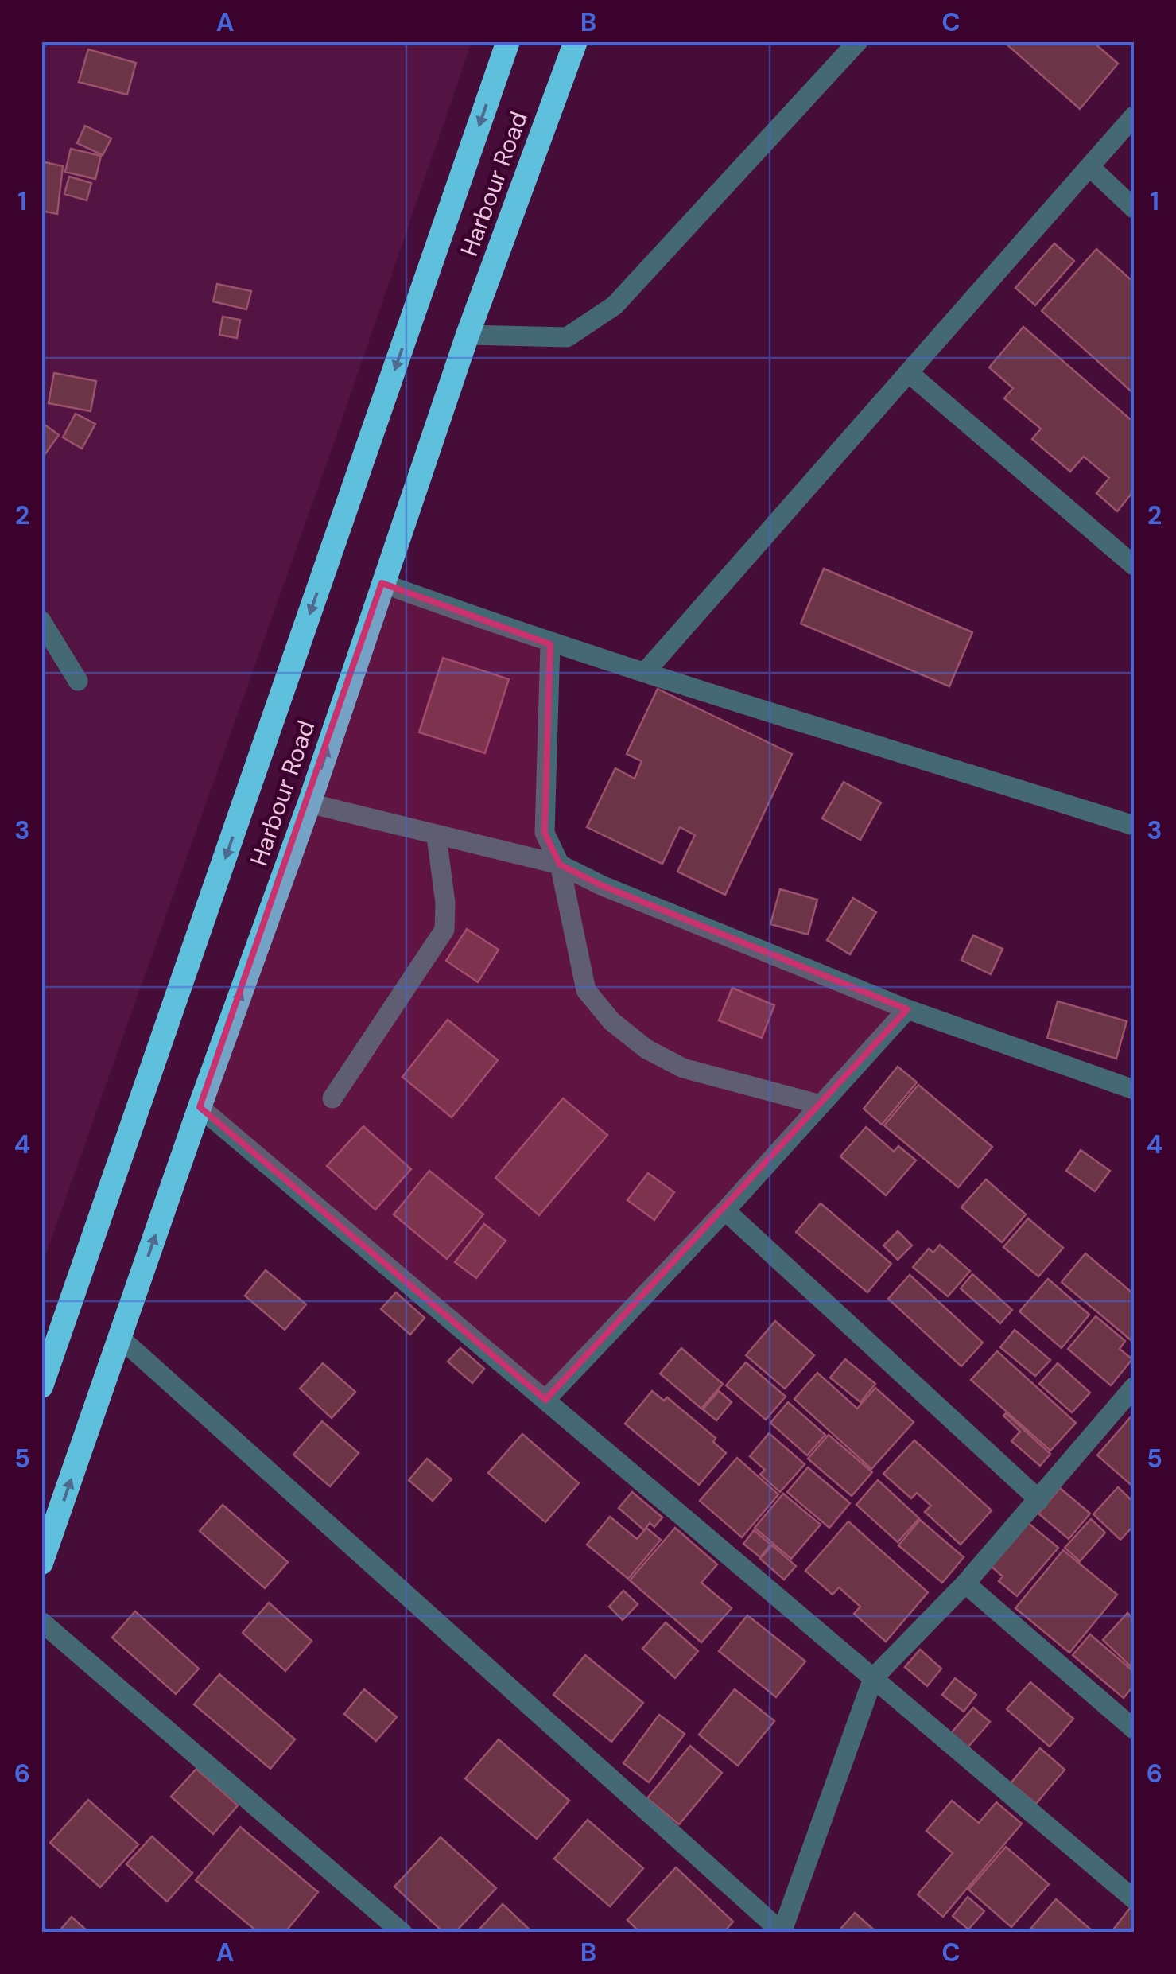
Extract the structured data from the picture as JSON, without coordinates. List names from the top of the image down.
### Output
{
  "streets": {
    "highway": ["Harbour Road"]
  },
  "grid": {
    "columns": ["A", "B", "C"],
    "rows": [
      "1",
      "2",
      "3",
      "4",
      "5",
      "6"
    ]
  }
}
